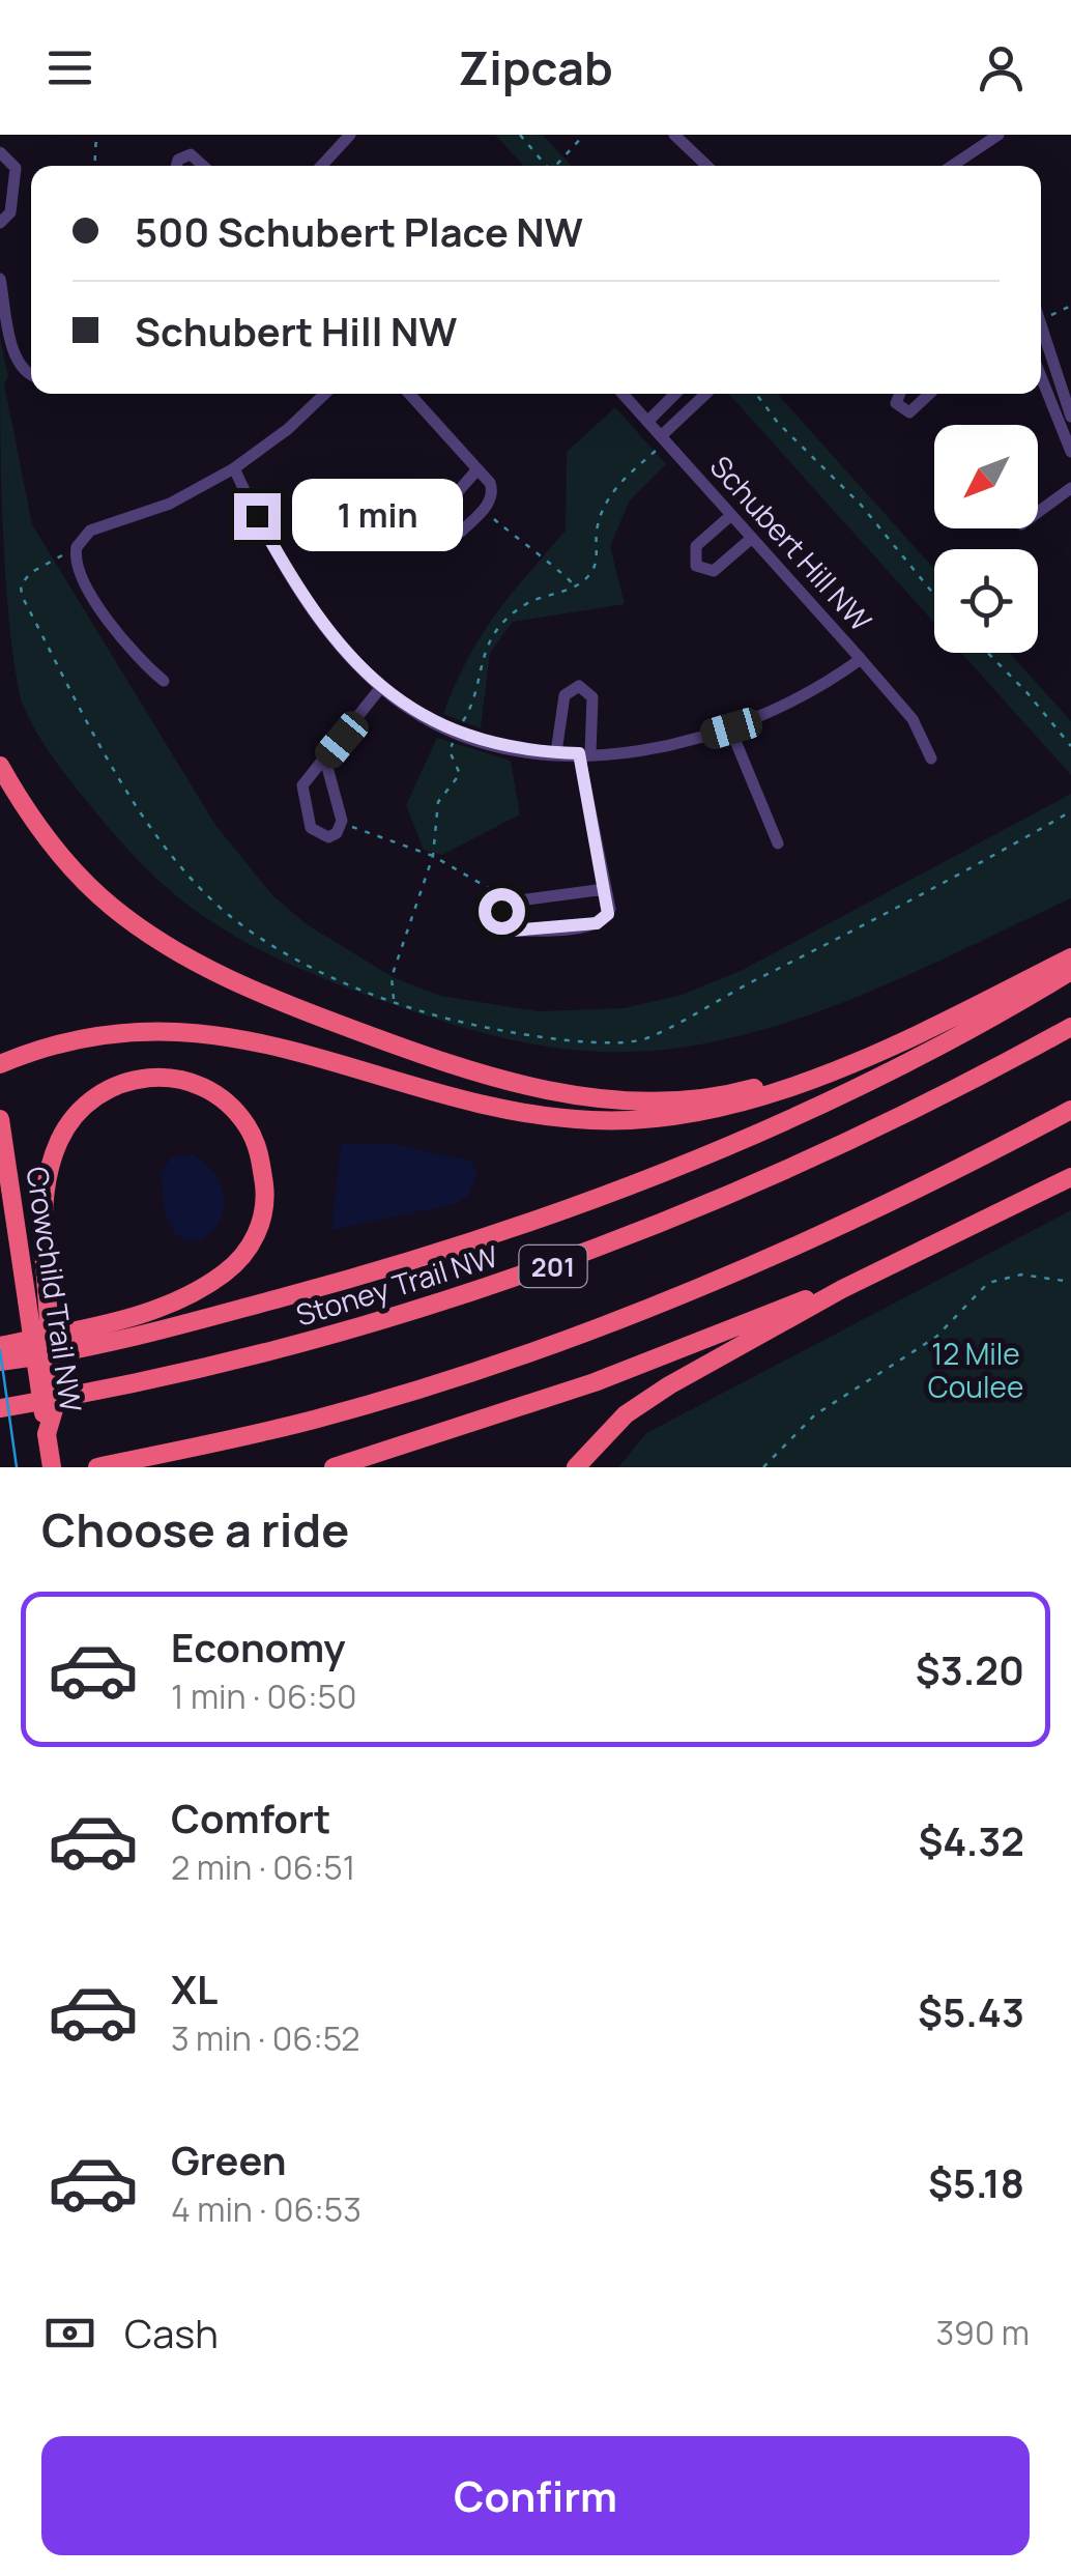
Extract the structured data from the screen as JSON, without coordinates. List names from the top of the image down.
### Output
{
  "streets": {
    "highway": ["201", "Stoney Trail NW", "Crowchild Trail NW"],
    "street": ["Schubert Hill NW"]
  },
  "parks": ["12 Mile Coulee"],
  "north": "bottom left",
  "page": {
    "header": "Zipcab",
    "banner": ["500 Schubert Place NW", "Schubert Hill NW"],
    "bubble": "1 min",
    "heading": "Choose a ride",
    "list": [
      {
        "name": "Economy",
        "note": "1 min · 06:50",
        "value": "$3.20"
      },
      {
        "name": "Comfort",
        "note": "2 min · 06:51",
        "value": "$4.32"
      },
      {
        "name": "XL",
        "note": "3 min · 06:52",
        "value": "$5.43"
      },
      {
        "name": "Green",
        "note": "4 min · 06:53",
        "value": "$5.18"
      }
    ],
    "pay": ["Cash", "390 m"],
    "buttons": "Confirm"
  }
}
